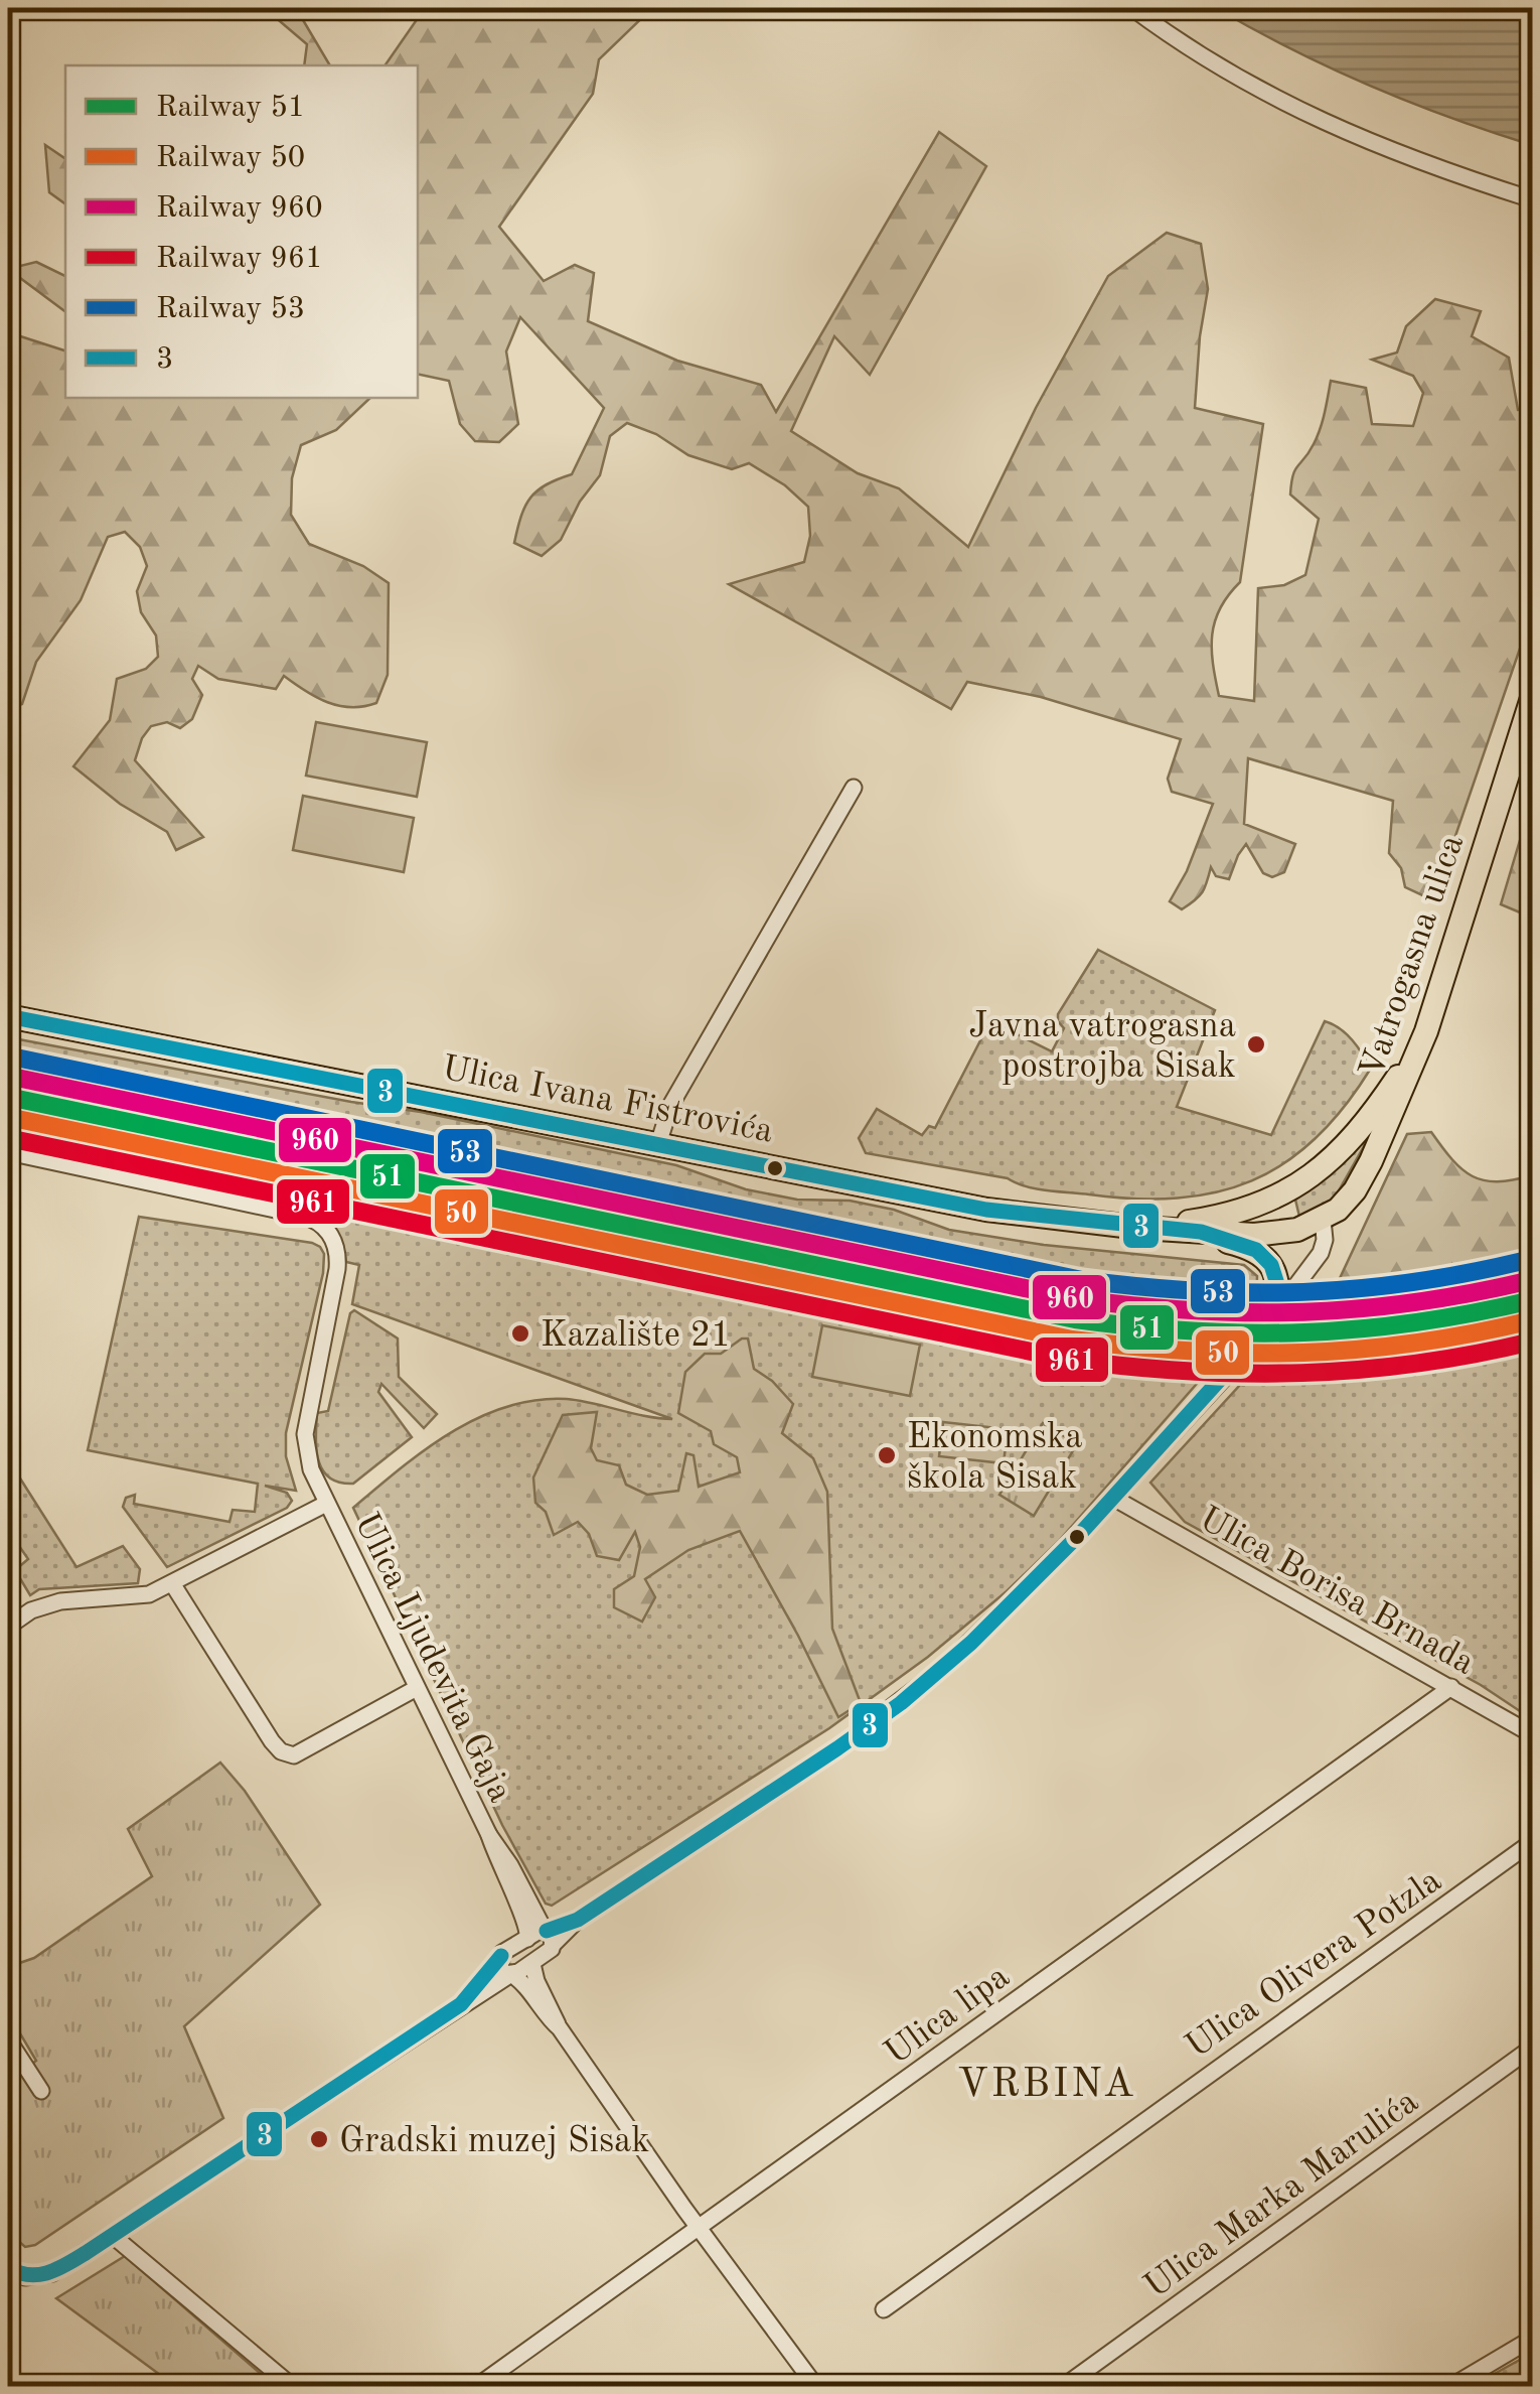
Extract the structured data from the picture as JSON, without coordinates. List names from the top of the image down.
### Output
{
  "streets": {
    "main road": ["Vatrogasna ulica", "Ulica Ivana Fistrovića"],
    "street": [
      "Ulica Borisa Brnada",
      "Ulica Ljudevita Gaja",
      "Ulica Olivera Potzla",
      "Ulica lipa",
      "Ulica Marka Marulića"
    ]
  },
  "crossings": [
    ["Ulica Borisa Brnada", "Ulica lipa"]
  ],
  "districts": ["VRBINA"],
  "places": [
    "Javna vatrogasna postrojba Sisak",
    "Kazalište 21",
    "Ekonomska škola Sisak",
    "Gradski muzej Sisak"
  ],
  "lines": [
    "transit line 3",
    "rail line 53",
    "rail line 960",
    "rail line 51",
    "rail line 50",
    "rail line 961"
  ],
  "legend": [
    "Railway 51",
    "Railway 50",
    "Railway 960",
    "Railway 961",
    "Railway 53",
    "3"
  ]
}
